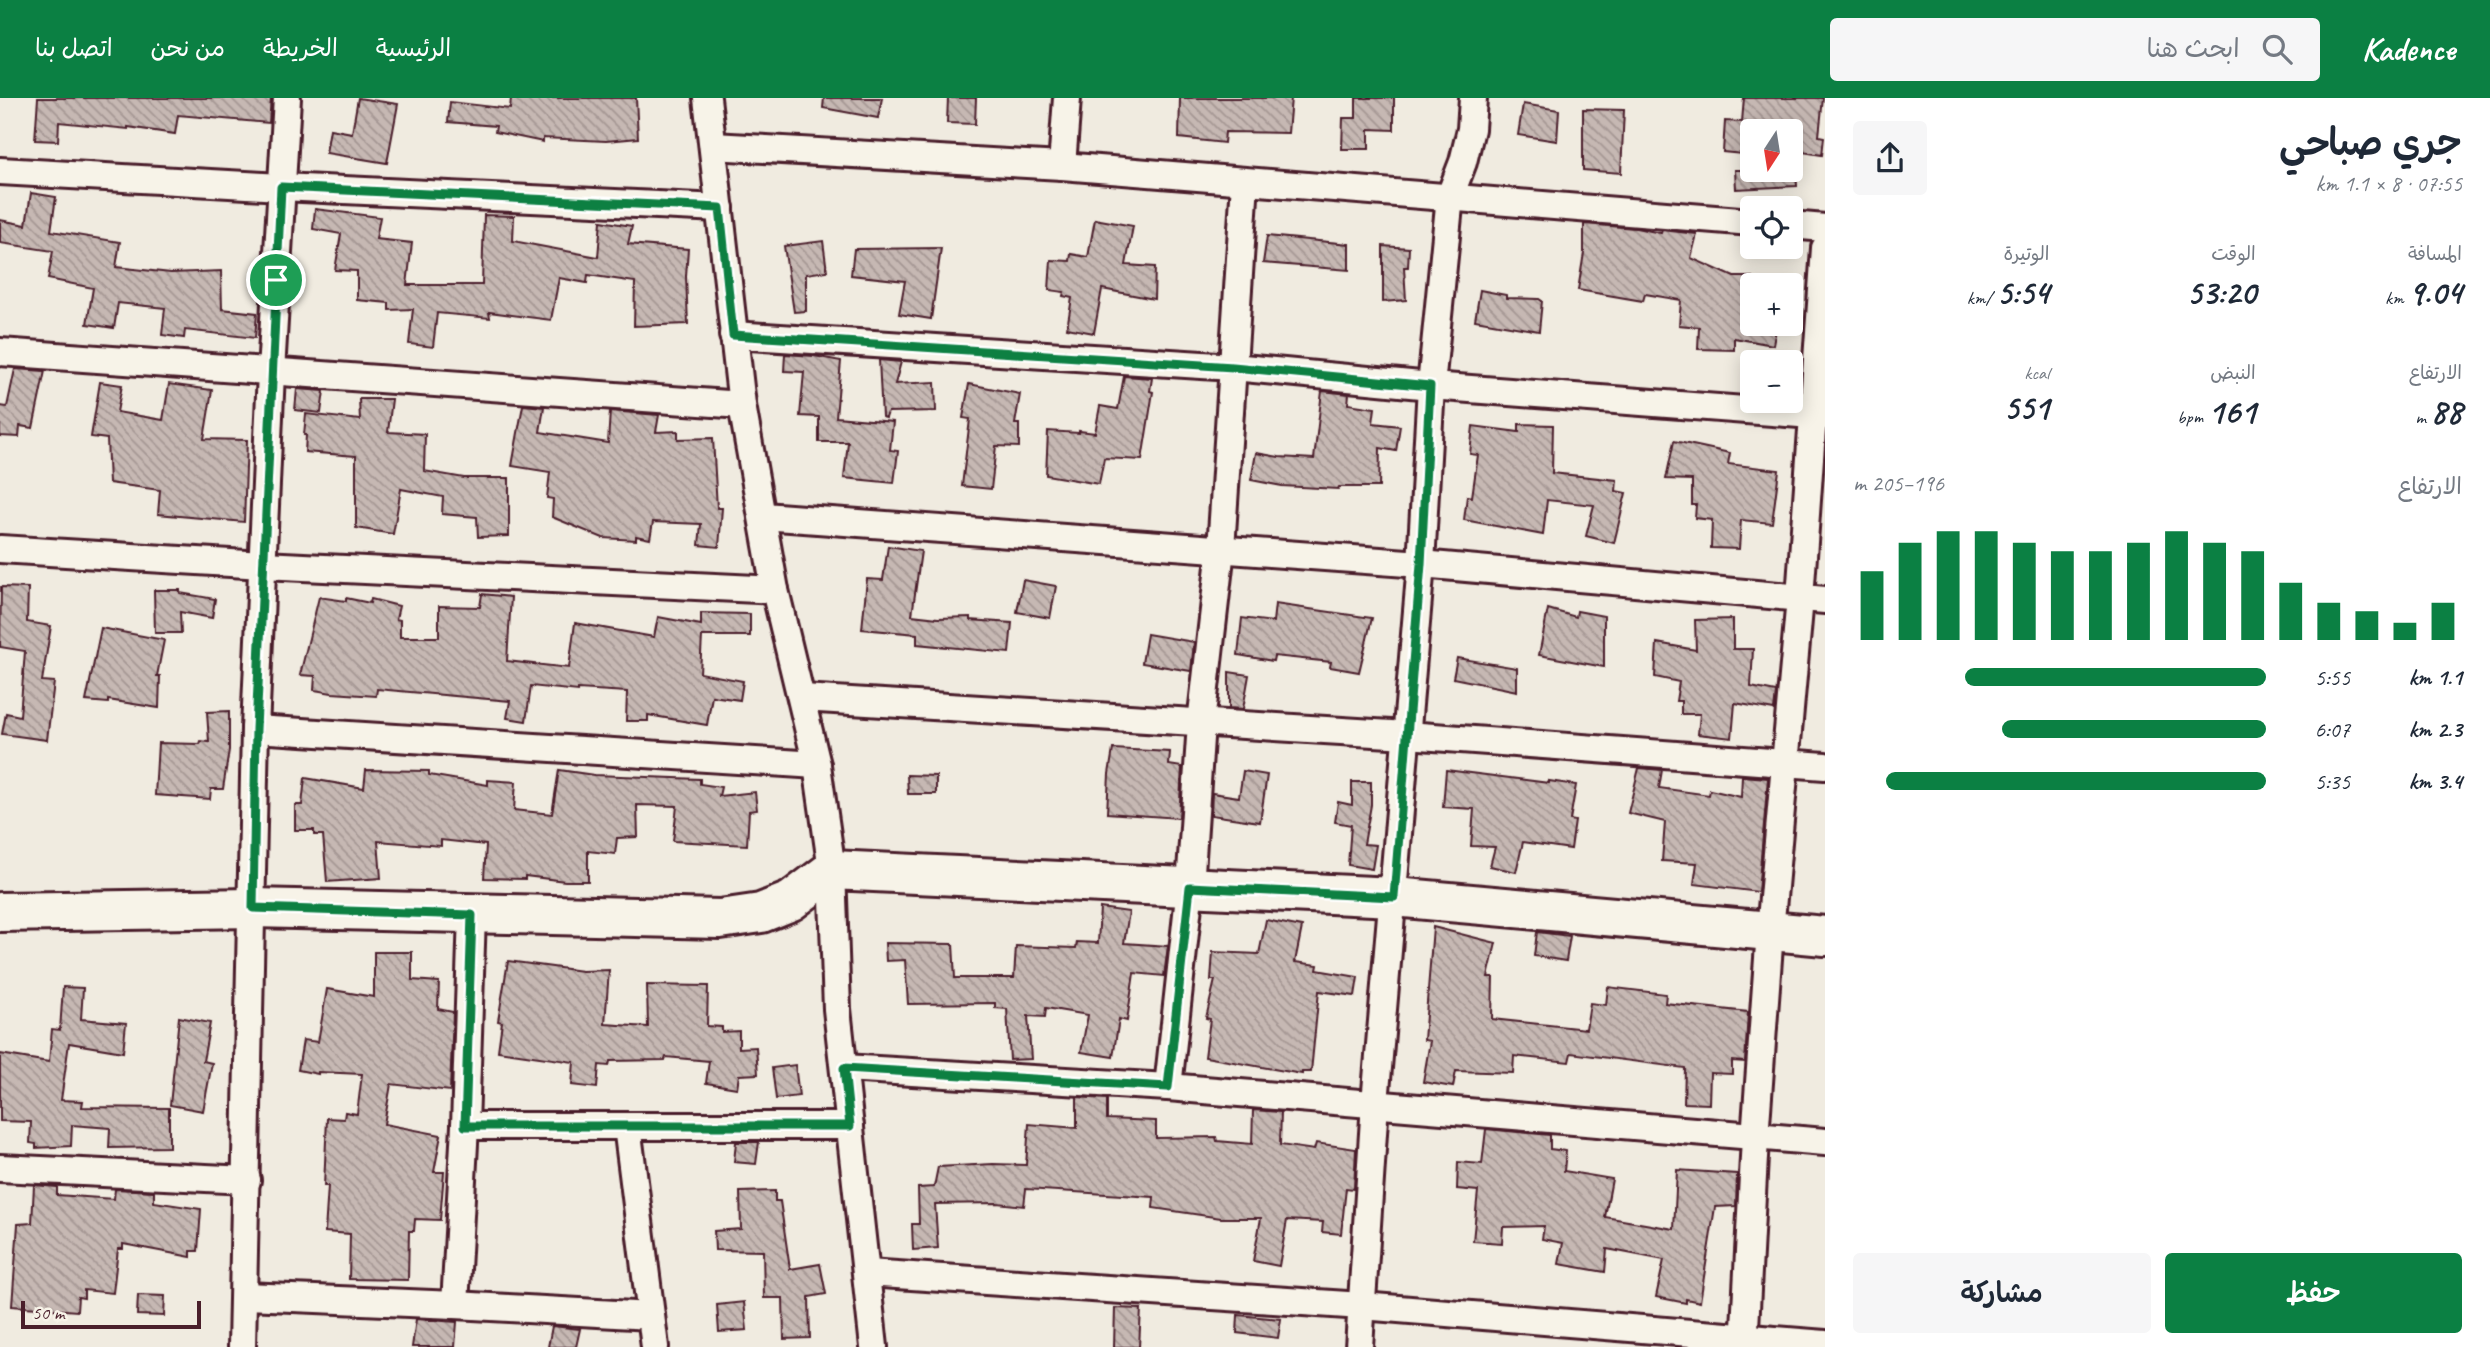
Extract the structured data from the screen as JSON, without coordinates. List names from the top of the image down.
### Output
{
  "scale_bar": "50 m",
  "north": "bottom",
  "page": {
    "header": "Kadence",
    "search": "ابحث هنا",
    "nav": [
      "الرئيسية",
      "الخريطة",
      "من نحن",
      "اتصل بنا"
    ],
    "heading": ["جري صباحي", "07:55 · 8 × 1.1 km"],
    "map_buttons": ["+", "−"],
    "stats": [
      ["المسافة", "9.04 km"],
      ["الوقت", "53:20"],
      ["الوتيرة", "5:54 /km"],
      ["الارتفاع", "88 m"],
      ["النبض", "161 bpm"],
      ["kcal", "551"]
    ],
    "chart": ["الارتفاع", "196–205 m"],
    "list": [
      {
        "name": "1.1 km",
        "note": "5:55"
      },
      {
        "name": "2.3 km",
        "note": "6:07"
      },
      {
        "name": "3.4 km",
        "note": "5:35"
      }
    ],
    "buttons": ["حفظ", "مشاركة"],
    "scale": "50 m"
  }
}
